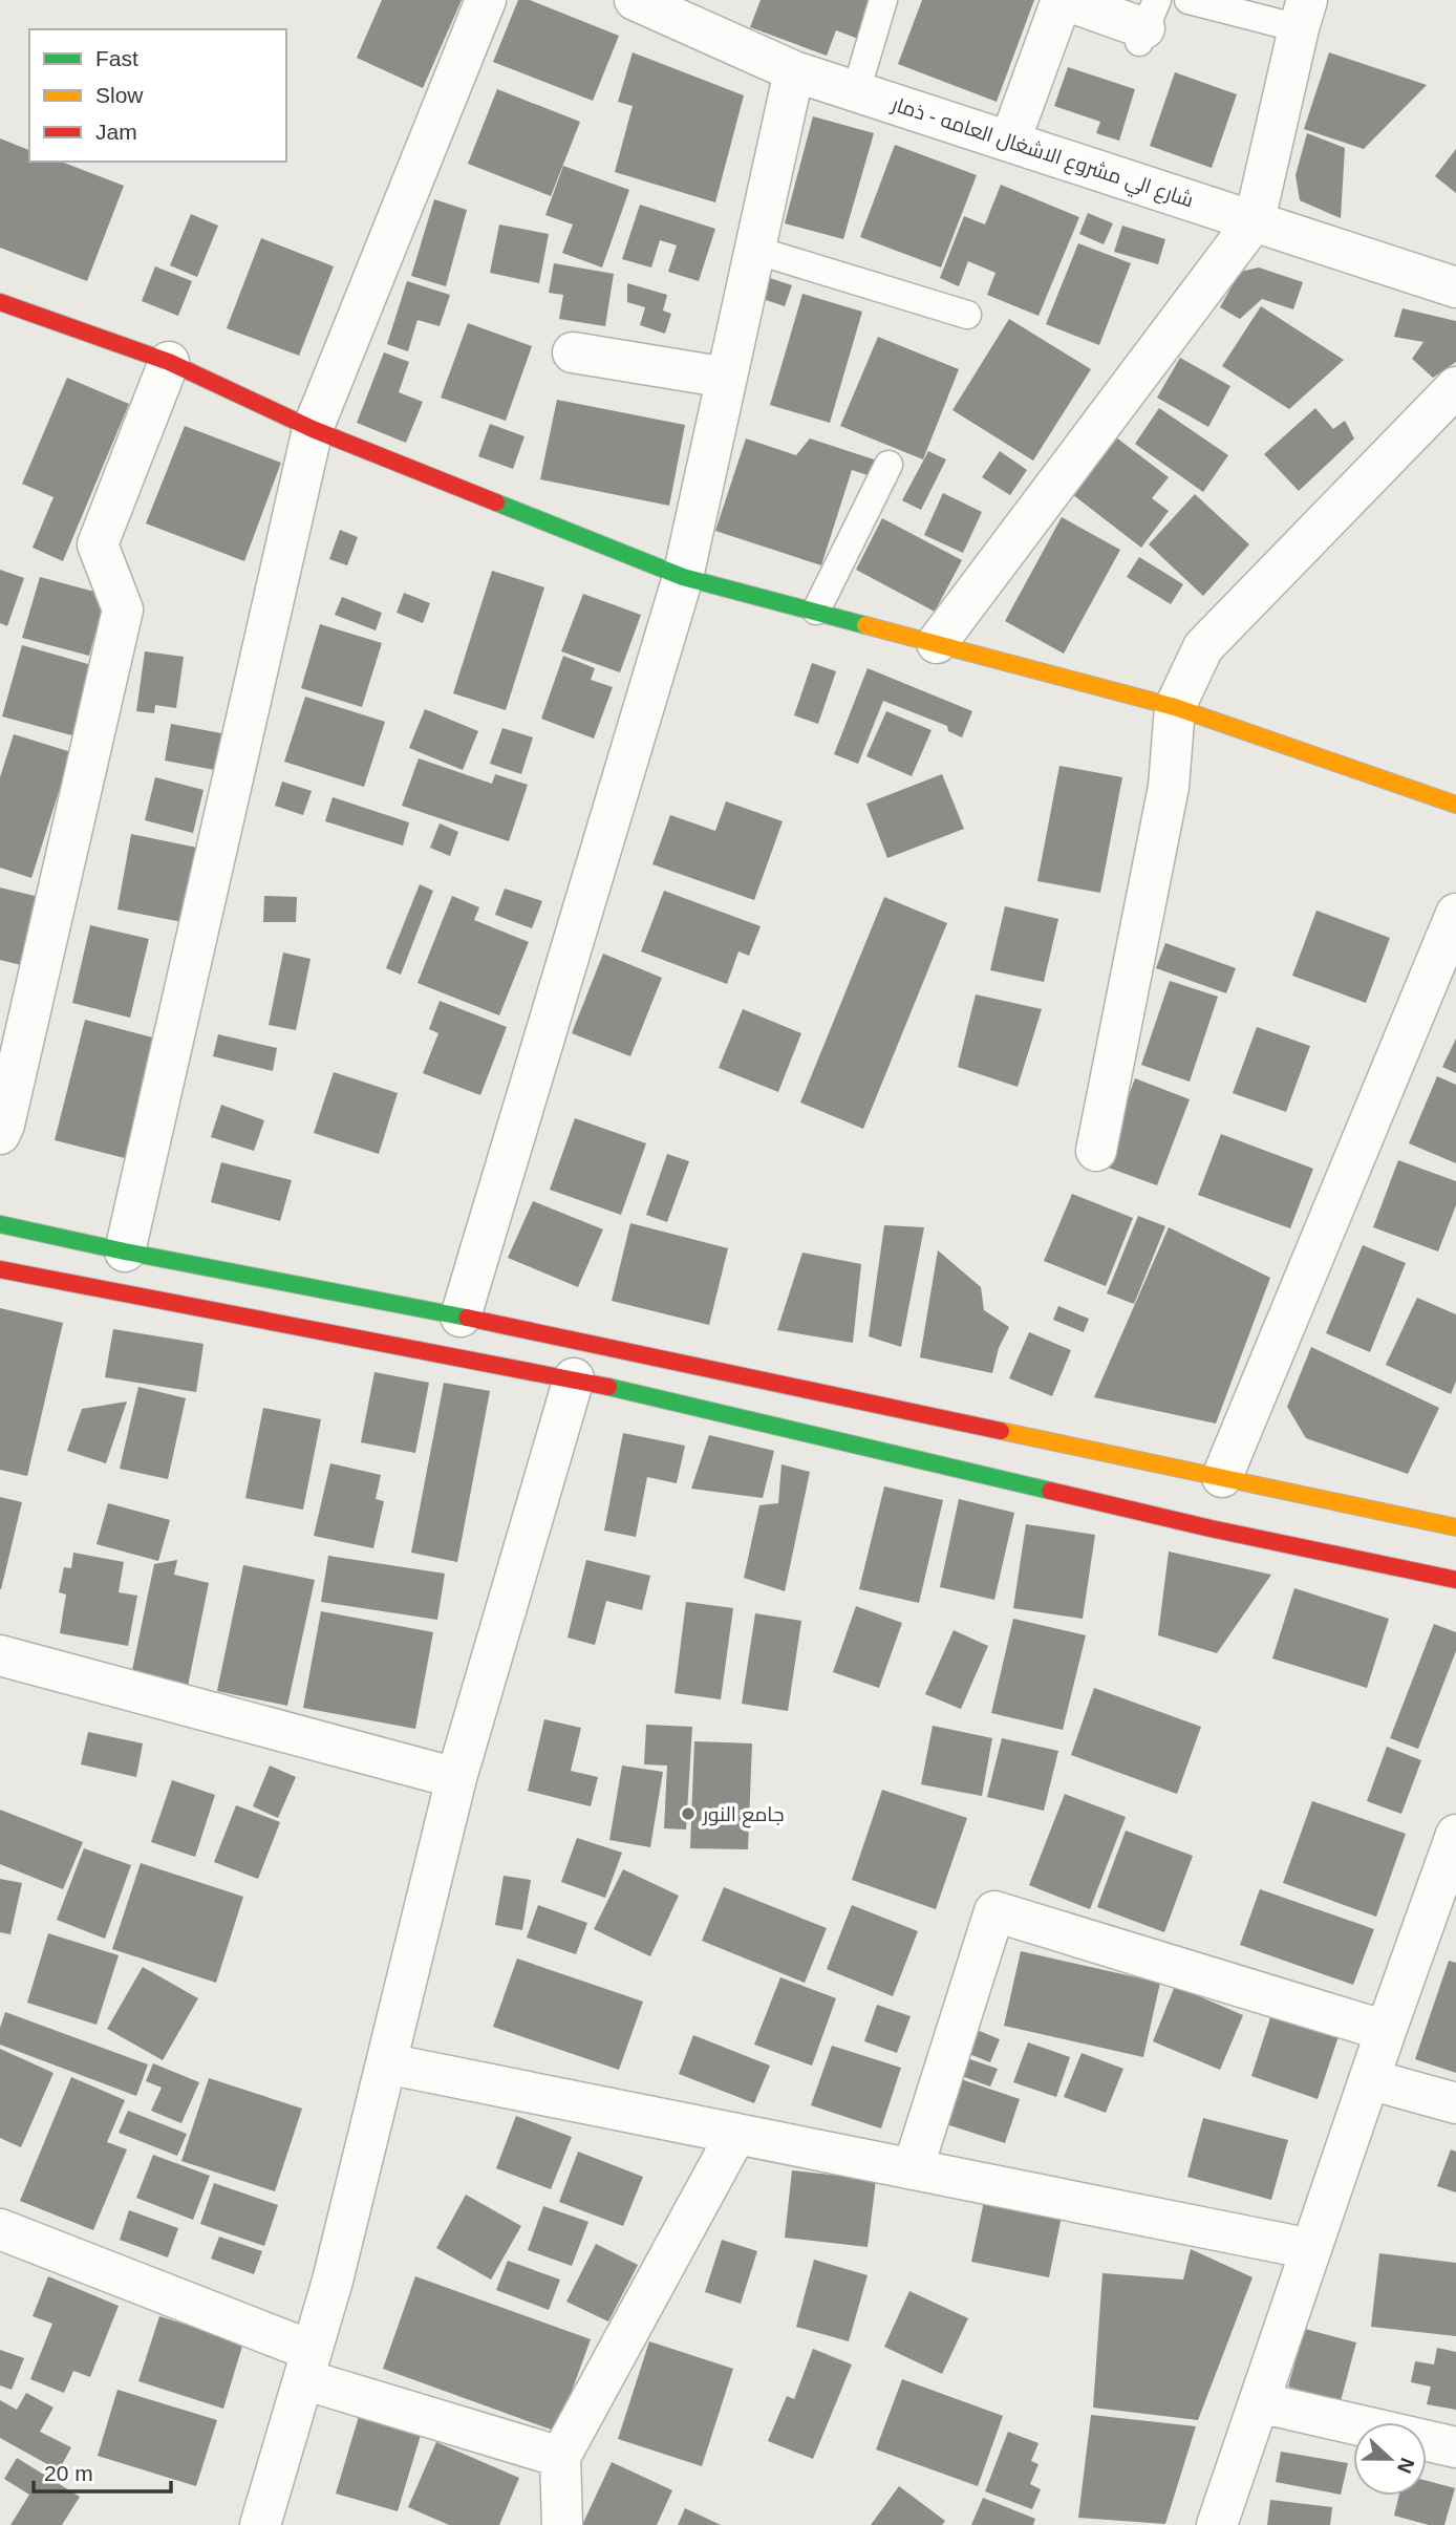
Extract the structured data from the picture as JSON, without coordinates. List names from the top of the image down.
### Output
{
  "streets": {
    "street": ["شارع الي مشروع الاشغال العامه - ذمار"]
  },
  "places": ["جامع النور"],
  "legend": ["Fast", "Slow", "Jam"],
  "scale_bar": "20 m",
  "north": "right"
}
